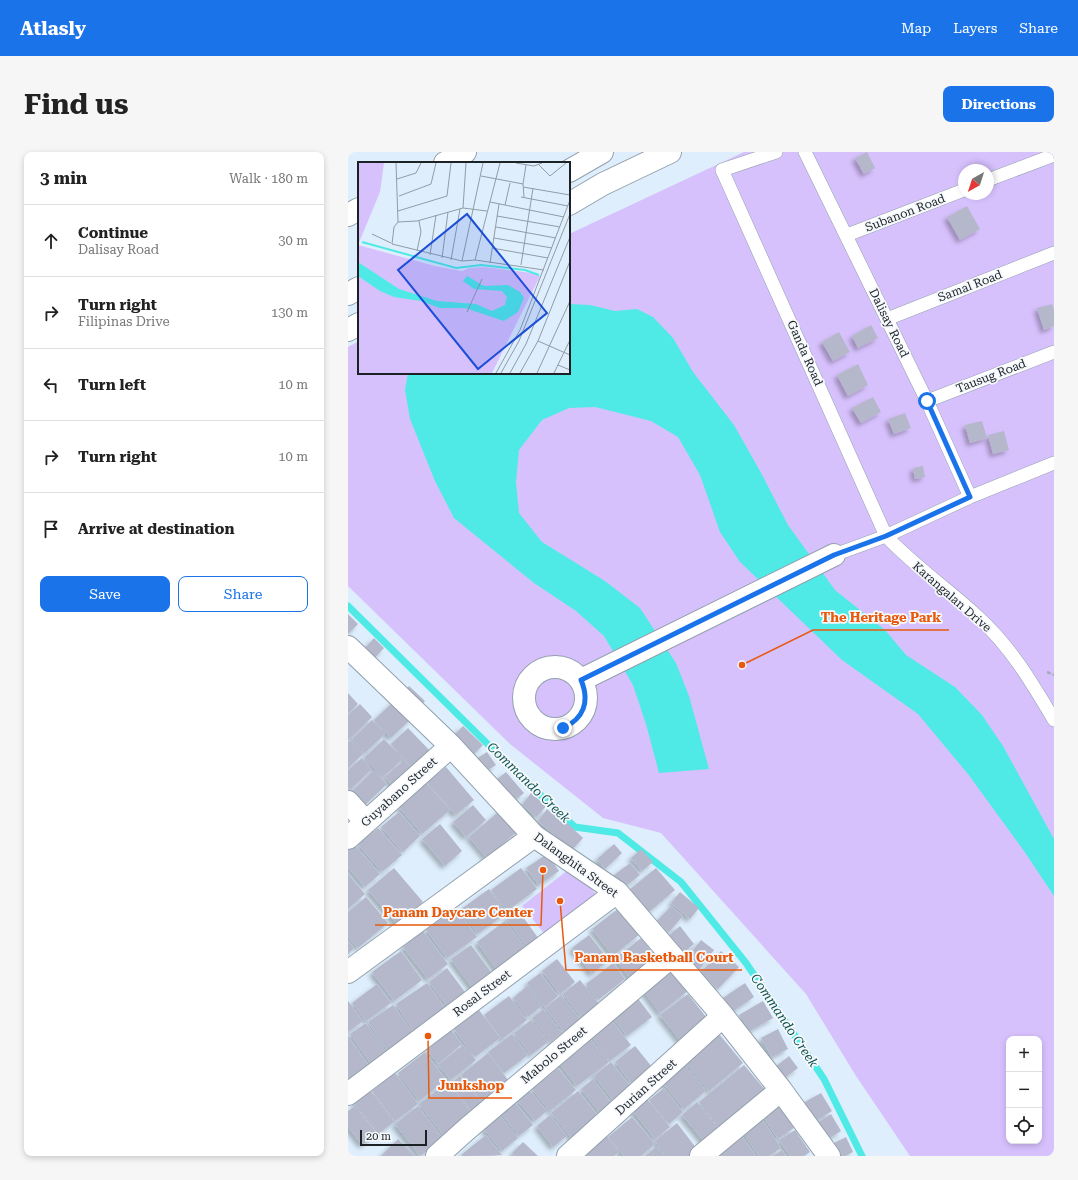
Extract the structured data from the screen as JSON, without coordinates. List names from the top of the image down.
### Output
{
  "streets": {
    "street": [
      "Guyabano Street",
      "Dalanghita Street",
      "Rosal Street",
      "Mabolo Street",
      "Durian Street"
    ],
    "lane": [
      "Subanon Road",
      "Samal Road",
      "Dalisay Road",
      "Ganda Road",
      "Tausug Road",
      "Karangalan Drive"
    ]
  },
  "crossings": [
    ["Subanon Road", "Dalisay Road"],
    ["Samal Road", "Dalisay Road"],
    ["Dalisay Road", "Tausug Road"],
    ["Ganda Road", "Karangalan Drive"],
    ["Guyabano Street", "Dalanghita Street"],
    ["Dalanghita Street", "Rosal Street"],
    ["Dalanghita Street", "Mabolo Street"],
    ["Dalanghita Street", "Durian Street"]
  ],
  "water": ["Commando Creek"],
  "places": [
    "The Heritage Park",
    "Panam Daycare Center",
    "Panam Basketball Court",
    "Junkshop"
  ],
  "scale_bar": "20 m",
  "north": "bottom left",
  "page": {
    "header": "Atlasly",
    "nav": ["Map", "Layers", "Share"],
    "buttons": [
      "Directions",
      ["Save", "Share"]
    ],
    "title": "Find us",
    "heading": ["3 min", "Walk · 180 m"],
    "list": [
      ["Continue", "Dalisay Road", "30 m"],
      ["Turn right", "Filipinas Drive", "130 m"],
      ["Turn left", "10 m"],
      ["Turn right", "10 m"],
      "Arrive at destination"
    ],
    "map_buttons": ["+", "−"],
    "scale": "20 m"
  }
}
